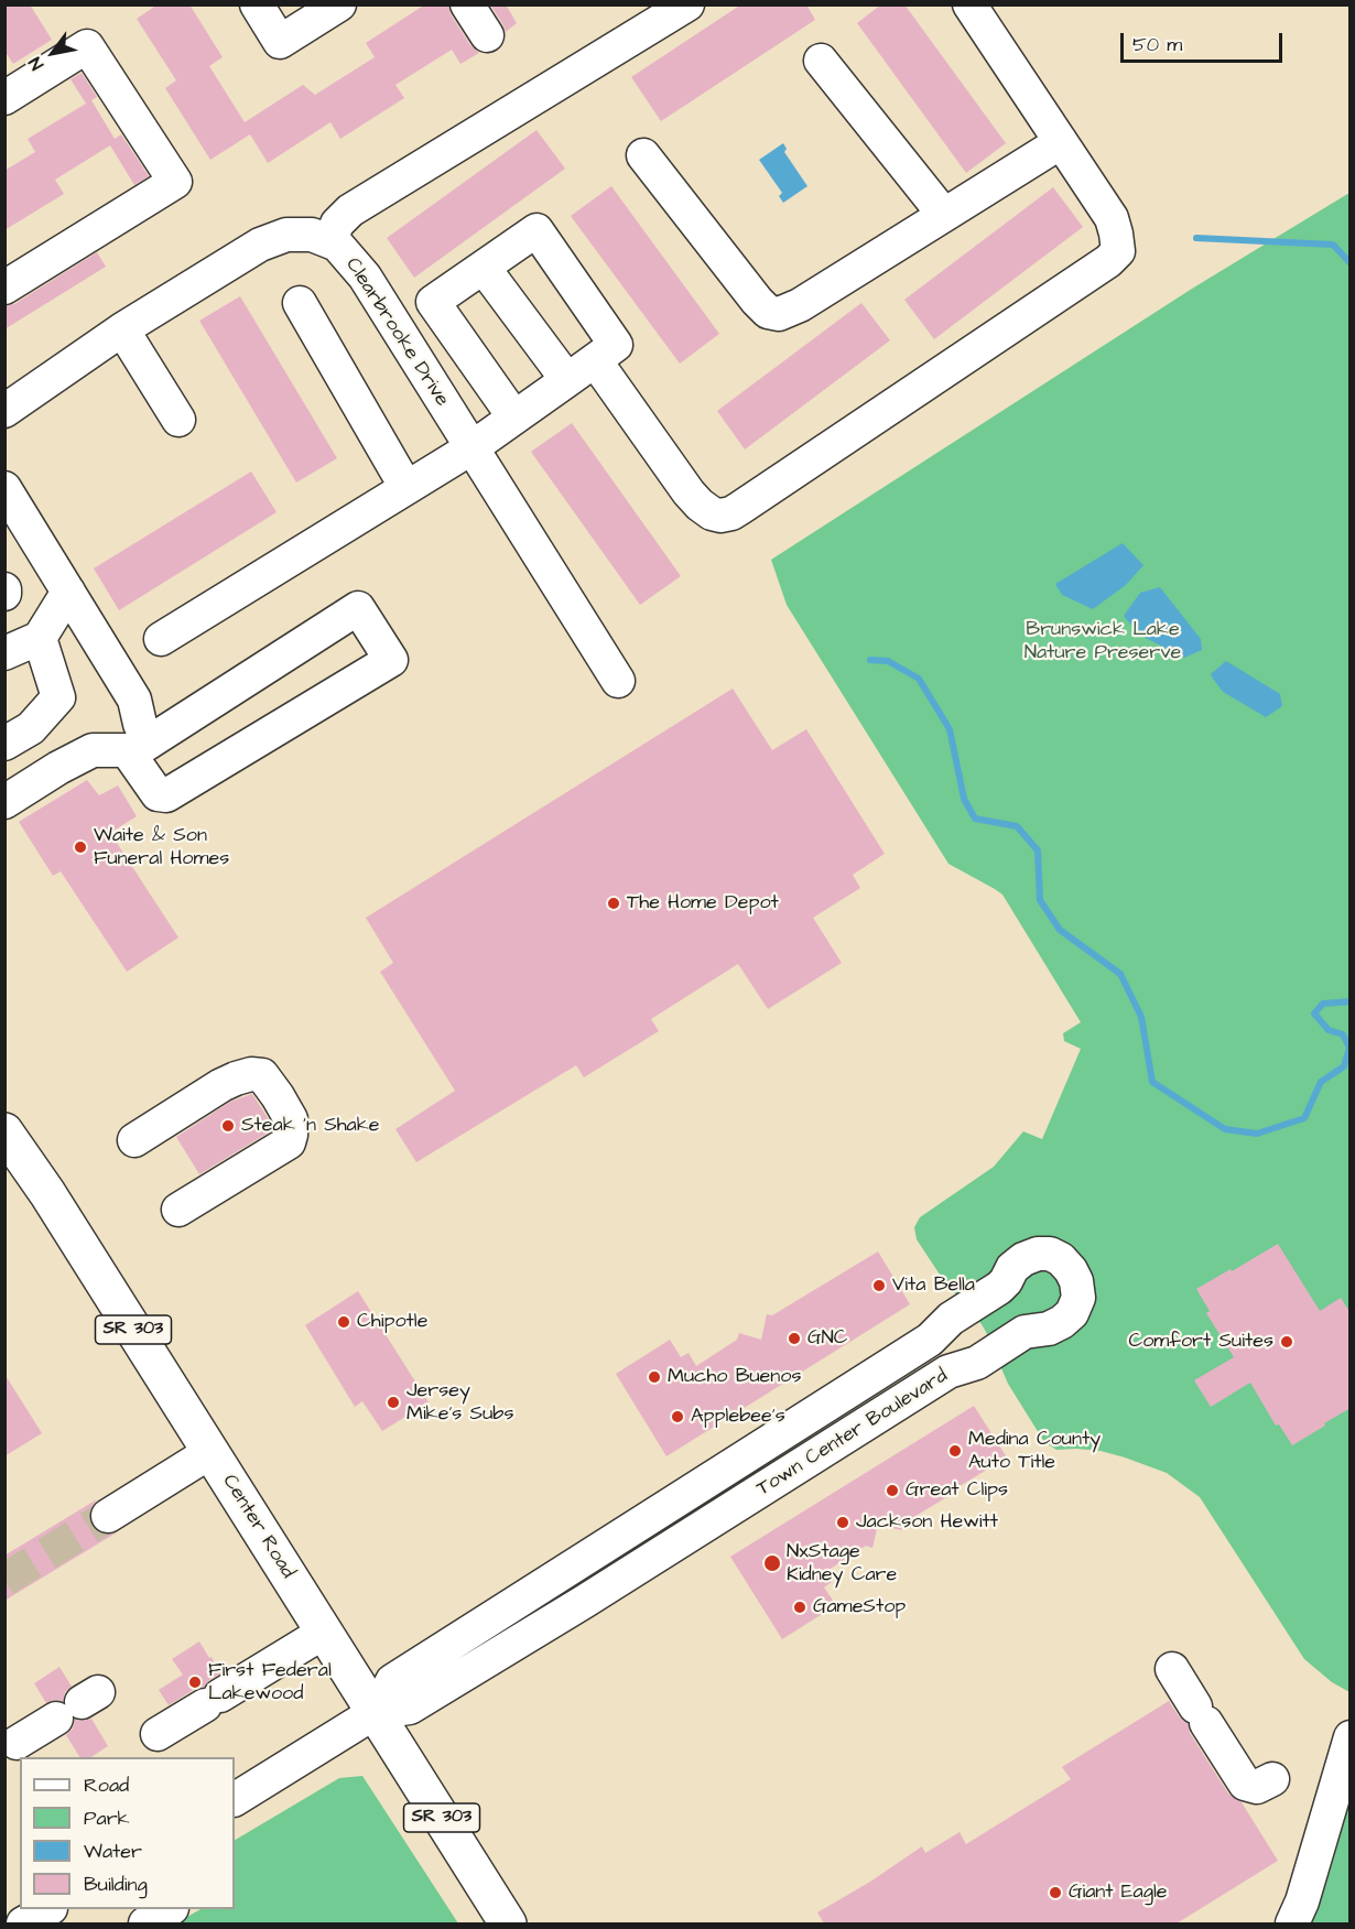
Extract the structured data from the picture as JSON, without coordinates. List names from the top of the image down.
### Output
{
  "streets": {
    "main road": ["SR 303", "Center Road"],
    "street": ["Clearbrooke Drive", "Town Center Boulevard"]
  },
  "crossings": [
    ["Town Center Boulevard", "Center Road"]
  ],
  "parks": ["Brunswick Lake Nature Preserve"],
  "places": [
    "Waite & Son Funeral Homes",
    "The Home Depot",
    "Steak 'n Shake",
    "Vita Bella",
    "Chipotle",
    "GNC",
    "Comfort Suites",
    "Mucho Buenos",
    "Jersey Mike's Subs",
    "Applebee's",
    "Medina County Auto Title",
    "Great Clips",
    "Jackson Hewitt",
    "NxStage Kidney Care",
    "GameStop",
    "First Federal Lakewood",
    "Giant Eagle"
  ],
  "legend": [
    "Road",
    "Park",
    "Water",
    "Building"
  ],
  "scale_bar": "50 m",
  "north": "bottom left"
}
